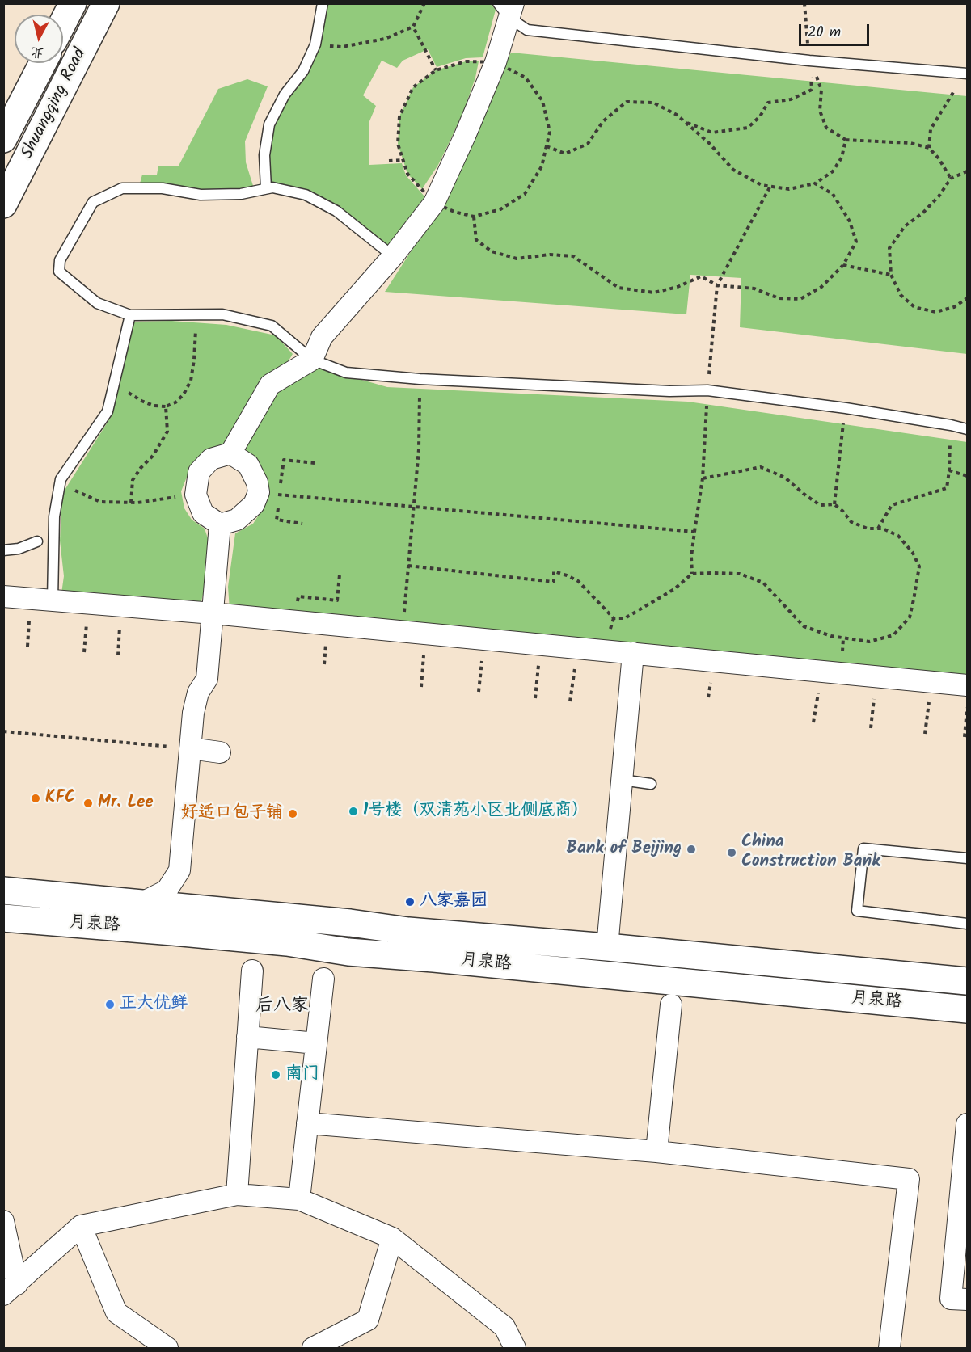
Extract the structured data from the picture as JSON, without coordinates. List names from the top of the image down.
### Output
{
  "streets": {
    "main road": ["Shuangqing Road", "月泉路"]
  },
  "districts": ["后八家"],
  "places": [
    "KFC",
    "Mr. Lee",
    "1号楼（双清苑小区北侧底商）",
    "好适口包子铺",
    "Bank of Beijing",
    "China Construction Bank",
    "八家嘉园",
    "正大优鲜",
    "南门"
  ],
  "scale_bar": "20 m",
  "north": "bottom"
}
